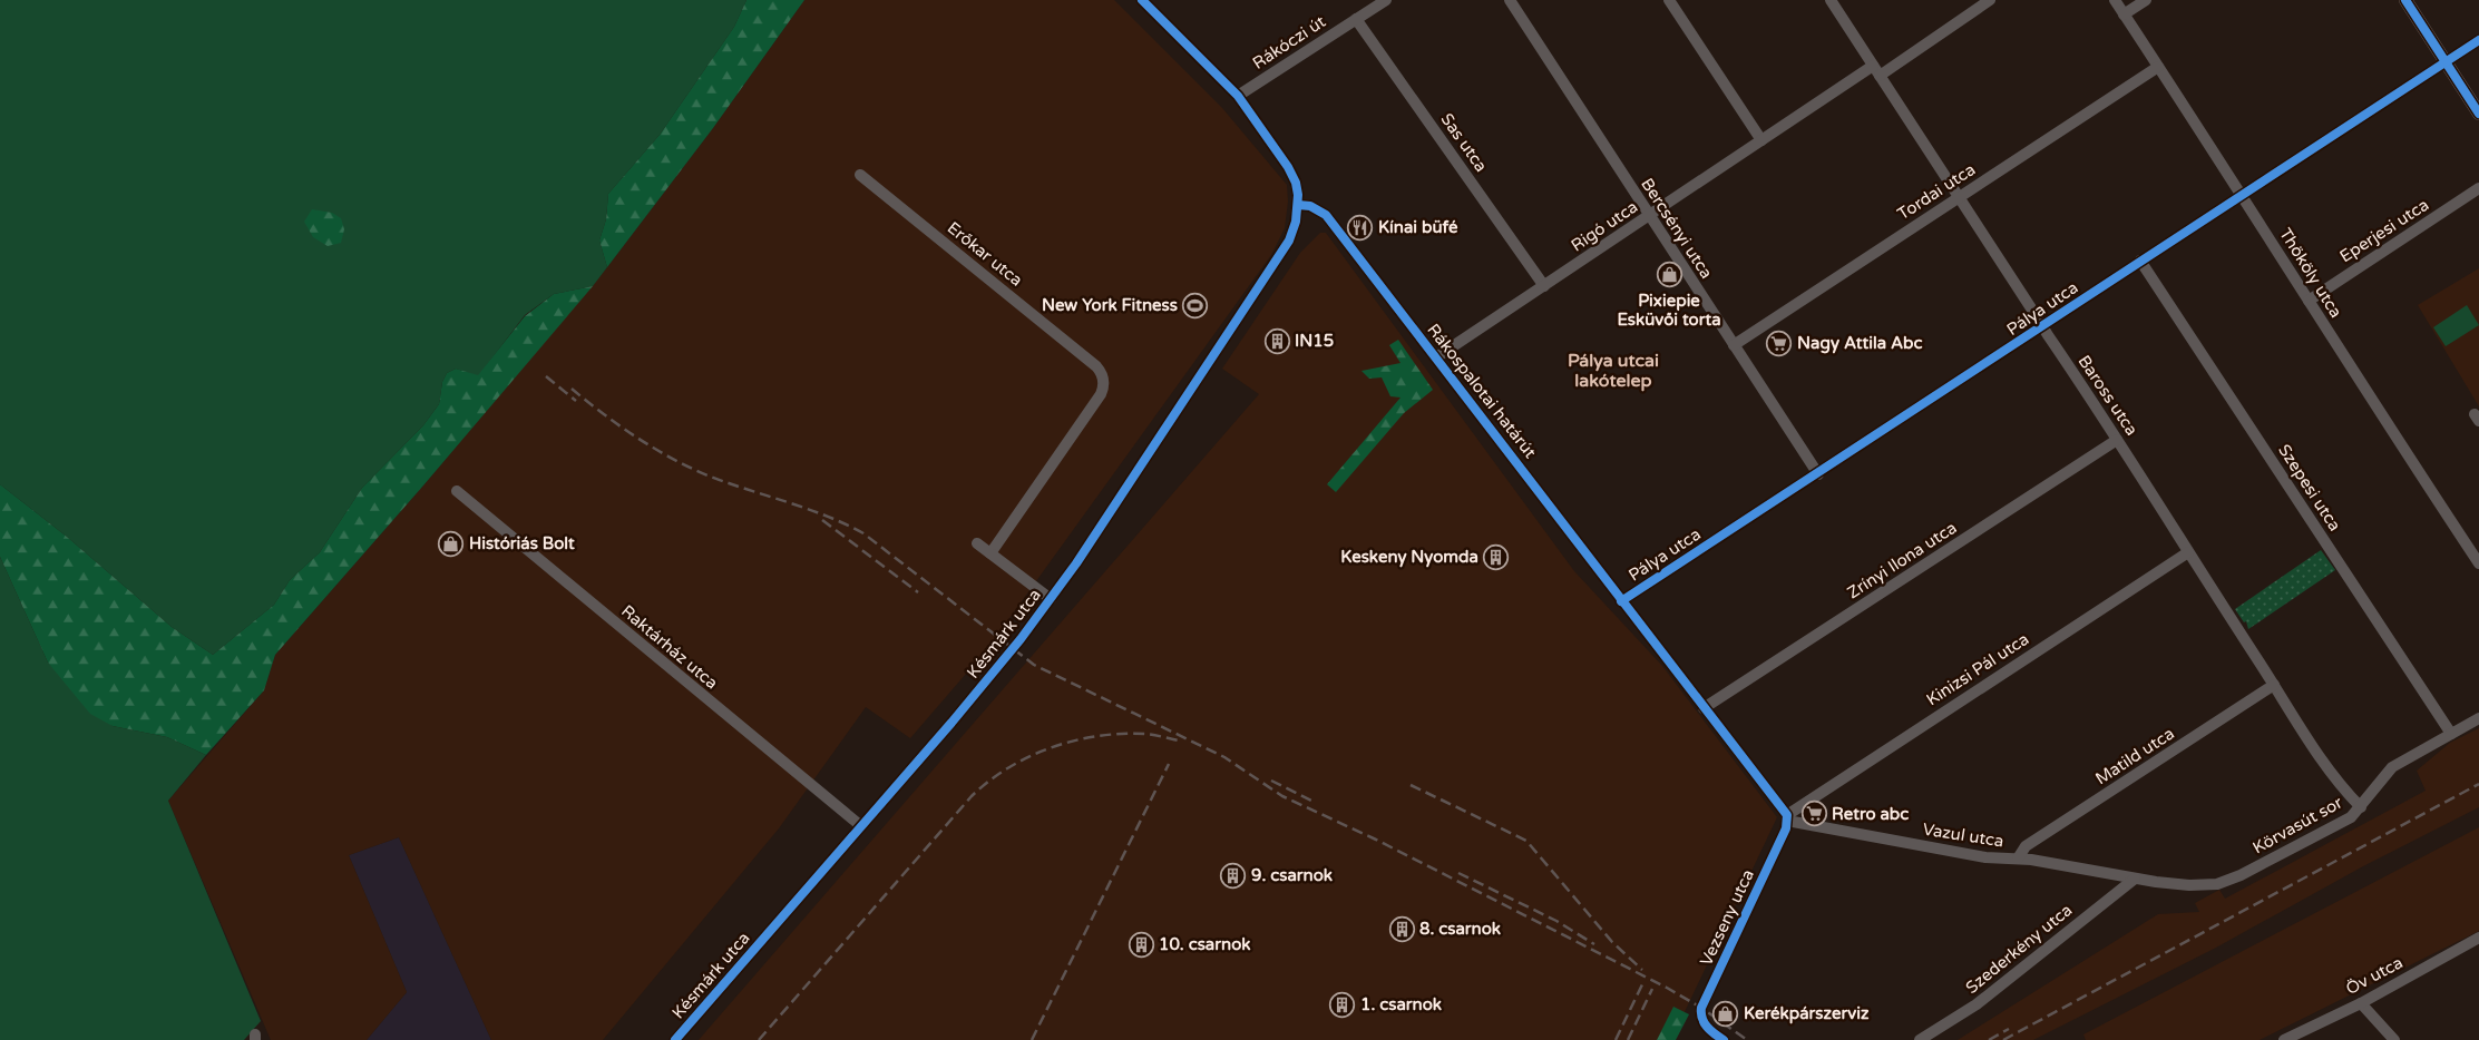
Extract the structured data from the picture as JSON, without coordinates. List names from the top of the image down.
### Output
{
  "streets": {
    "street": [
      "Rákóczi út",
      "Sas utca",
      "Tordai utca",
      "Rigó utca",
      "Bercsényi utca",
      "Eperjesi utca",
      "Erőkar utca",
      "Thököly utca",
      "Pálya utca",
      "Rákospalotai határút",
      "Baross utca",
      "Szepesi utca",
      "Zrínyi Ilona utca",
      "Késmárk utca",
      "Raktárház utca",
      "Kinizsi Pál utca",
      "Matild utca",
      "Körvasút sor",
      "Vazul utca",
      "Vezseny utca",
      "Szederkény utca",
      "Öv utca"
    ]
  },
  "crossings": [
    ["Rákóczi út", "Sas utca"],
    ["Sas utca", "Rigó utca"],
    ["Tordai utca", "Bercsényi utca"],
    ["Tordai utca", "Thököly utca"],
    ["Tordai utca", "Baross utca"],
    ["Rigó utca", "Bercsényi utca"],
    ["Rigó utca", "Rákospalotai határút"],
    ["Rigó utca", "Baross utca"],
    ["Bercsényi utca", "Pálya utca"],
    ["Eperjesi utca", "Thököly utca"],
    ["Thököly utca", "Pálya utca"],
    ["Pálya utca", "Rákospalotai határút"],
    ["Pálya utca", "Baross utca"],
    ["Pálya utca", "Szepesi utca"],
    ["Rákospalotai határút", "Zrínyi Ilona utca"],
    ["Rákospalotai határút", "Késmárk utca"],
    ["Rákospalotai határút", "Kinizsi Pál utca"],
    ["Rákospalotai határút", "Vazul utca"],
    ["Rákospalotai határút", "Vezseny utca"],
    ["Baross utca", "Zrínyi Ilona utca"],
    ["Baross utca", "Kinizsi Pál utca"],
    ["Baross utca", "Matild utca"],
    ["Baross utca", "Körvasút sor"],
    ["Szepesi utca", "Körvasút sor"],
    ["Késmárk utca", "Raktárház utca"],
    ["Kinizsi Pál utca", "Vazul utca"],
    ["Kinizsi Pál utca", "Vezseny utca"],
    ["Matild utca", "Vazul utca"],
    ["Körvasút sor", "Vazul utca"],
    ["Körvasút sor", "Szederkény utca"],
    ["Vazul utca", "Vezseny utca"],
    ["Vazul utca", "Szederkény utca"]
  ],
  "districts": ["Pálya utcai lakótelep"],
  "places": {
    "restaurant": ["Kínai büfé"],
    "shop": ["Pixiepie Esküvői torta", "Históriás Bolt", "Kerékpárszerviz"],
    "sports": ["New York Fitness"],
    "building": [
      "IN15",
      "Keskeny Nyomda",
      "9. csarnok",
      "8. csarnok",
      "10. csarnok",
      "1. csarnok"
    ],
    "supermarket": ["Nagy Attila Abc", "Retro abc"]
  }
}
